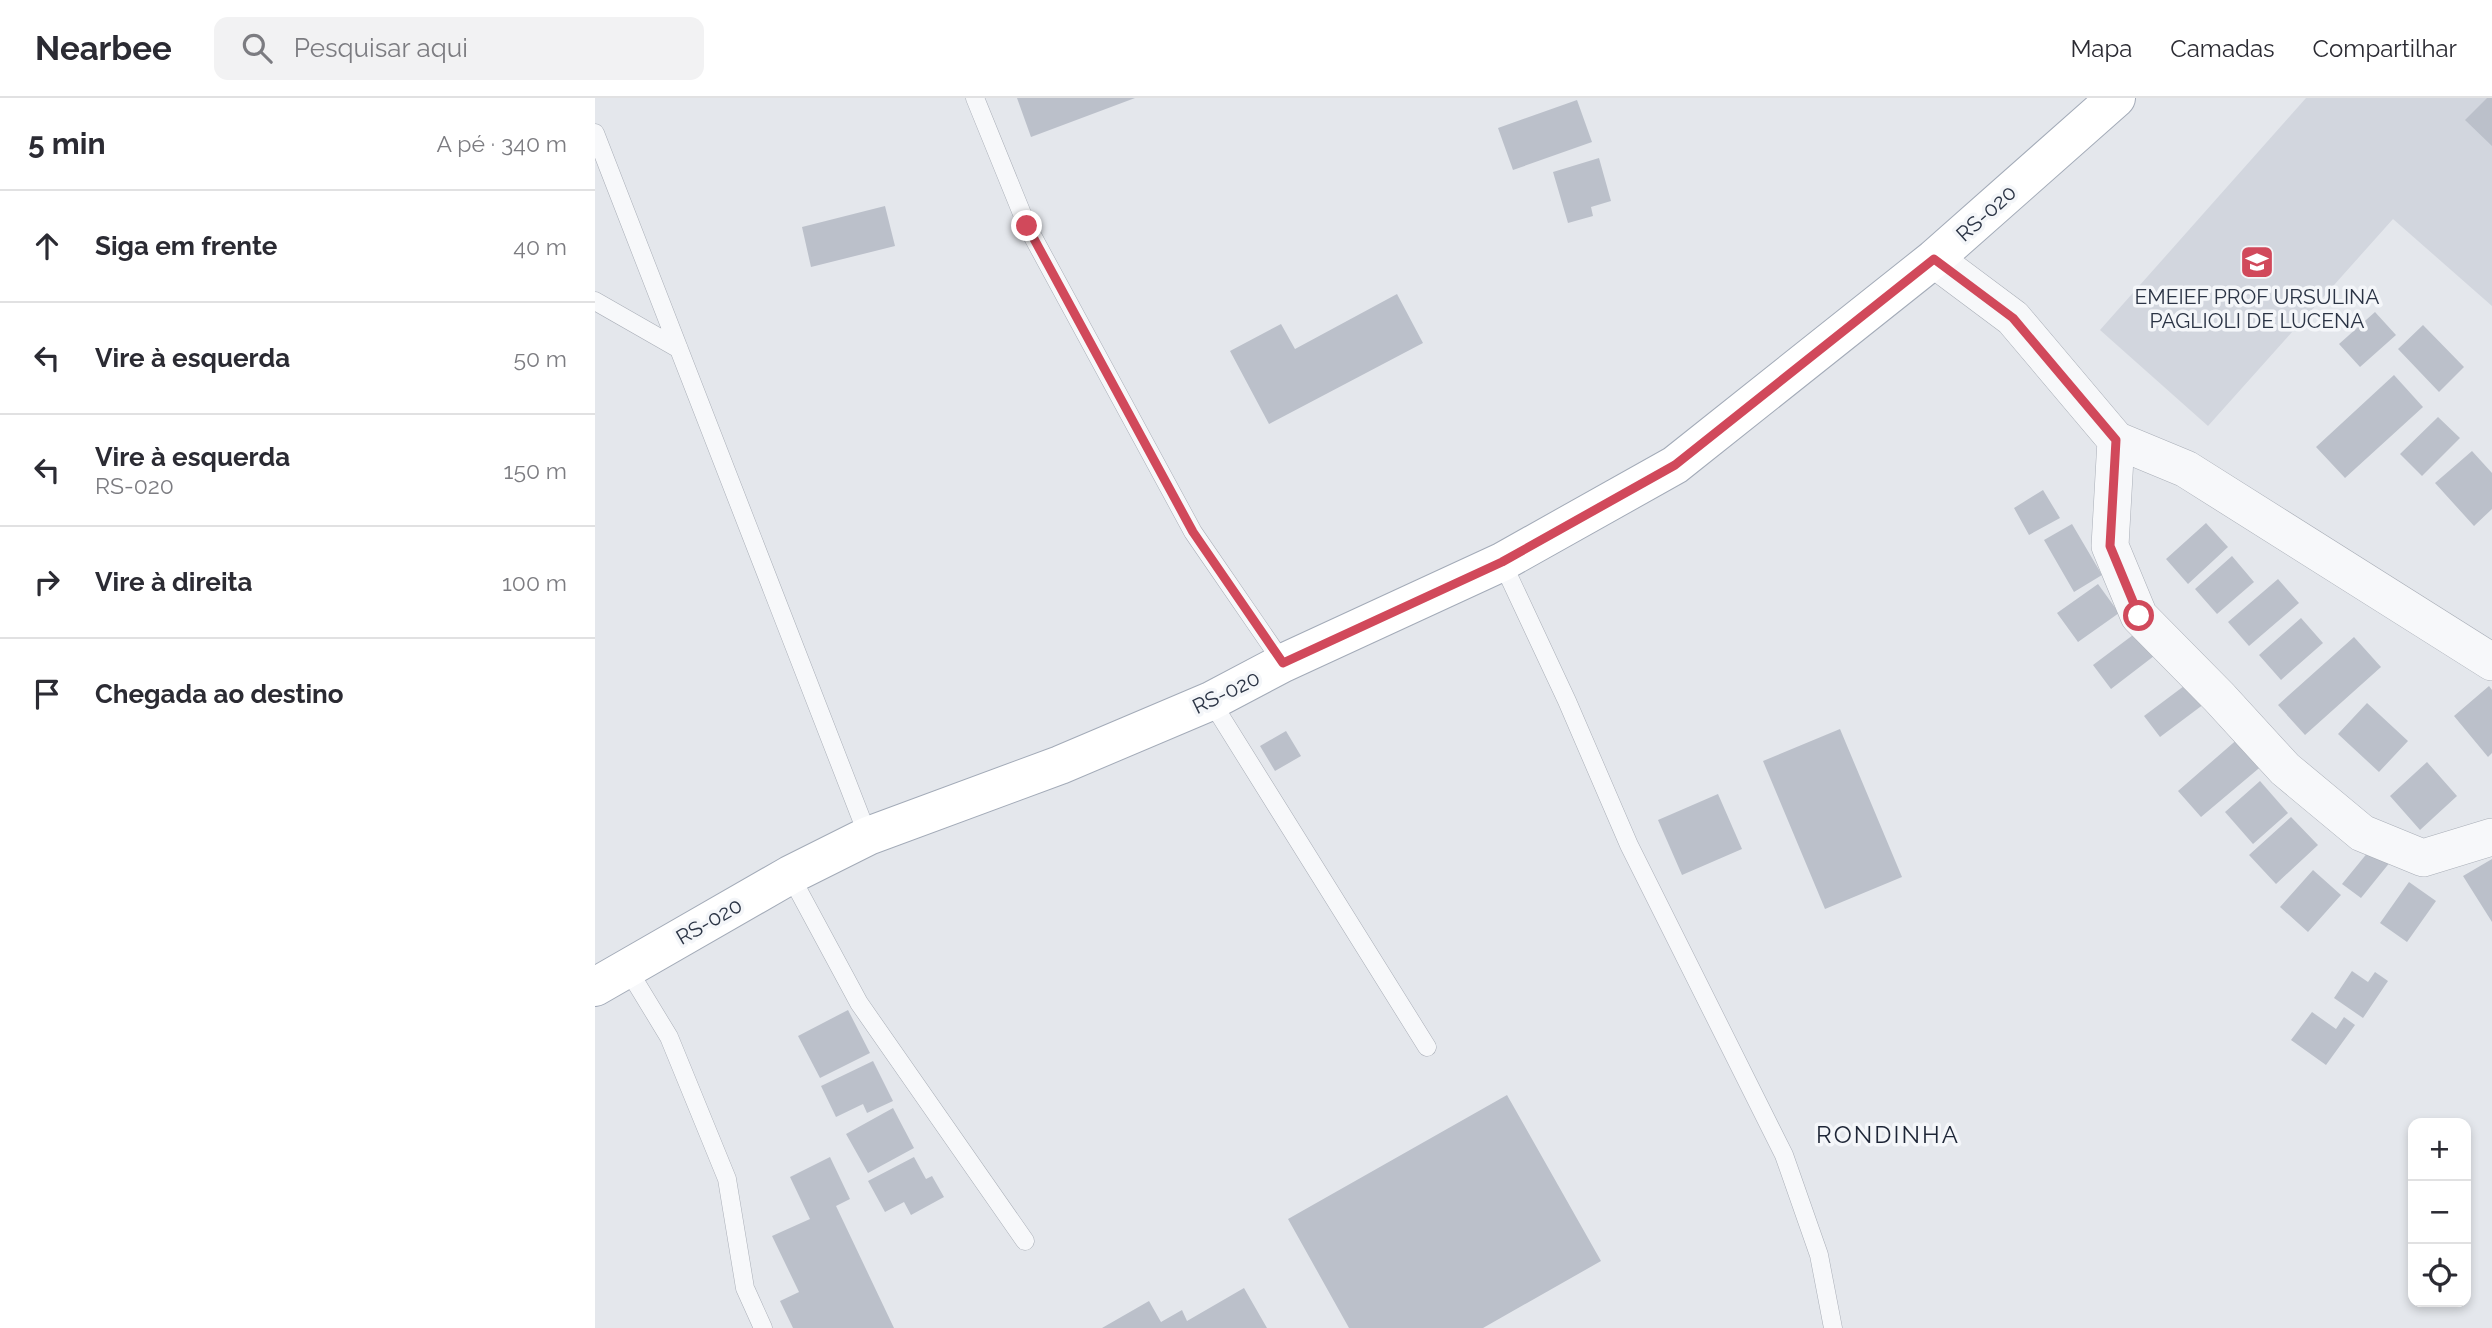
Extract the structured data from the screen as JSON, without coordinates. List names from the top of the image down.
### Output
{
  "streets": {
    "main road": ["RS-020"]
  },
  "districts": ["RONDINHA"],
  "places": {
    "school or university": ["EMEIEF PROF URSULINA PAGLIOLI DE LUCENA"]
  },
  "page": {
    "header": "Nearbee",
    "search": "Pesquisar aqui",
    "nav": ["Mapa", "Camadas", "Compartilhar"],
    "heading": ["5 min", "A pé · 340 m"],
    "list": [
      ["Siga em frente", "40 m"],
      ["Vire à esquerda", "50 m"],
      ["Vire à esquerda", "RS-020", "150 m"],
      ["Vire à direita", "100 m"],
      "Chegada ao destino"
    ],
    "map_buttons": ["+", "−"]
  }
}
